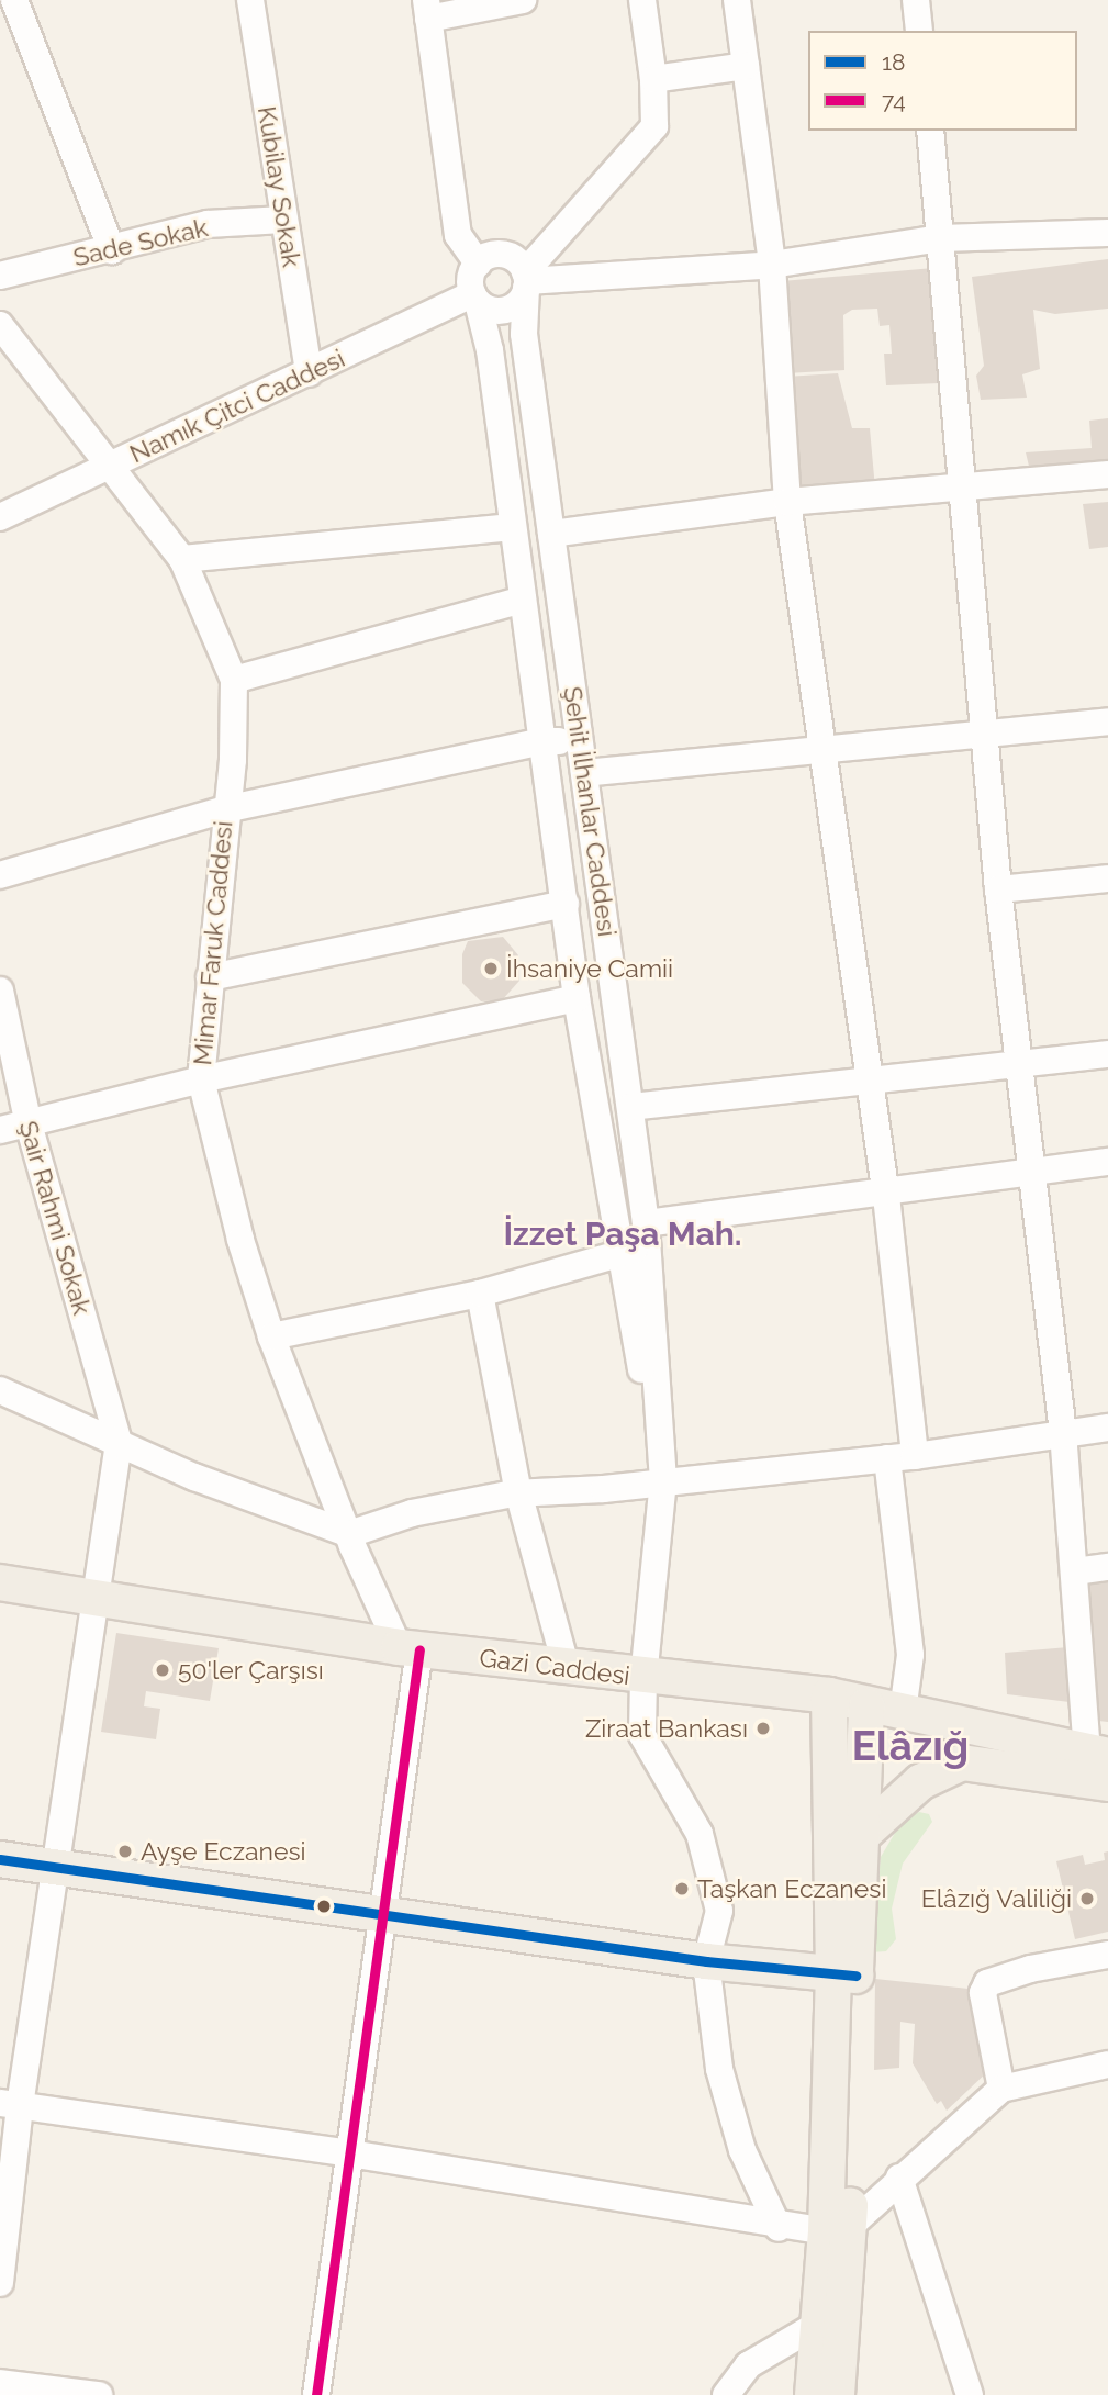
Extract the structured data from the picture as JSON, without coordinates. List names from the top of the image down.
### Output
{
  "streets": {
    "main road": ["Gazi Caddesi"],
    "street": [
      "Kubilay Sokak",
      "Sade Sokak",
      "Namık Çitci Caddesi",
      "Şehit İlhanlar Caddesi",
      "Mimar Faruk Caddesi",
      "Şair Rahmi Sokak"
    ]
  },
  "crossings": [
    ["Kubilay Sokak", "Sade Sokak"],
    ["Kubilay Sokak", "Namık Çitci Caddesi"],
    ["Namık Çitci Caddesi", "Şehit İlhanlar Caddesi"],
    ["Namık Çitci Caddesi", "Mimar Faruk Caddesi"],
    ["Mimar Faruk Caddesi", "Gazi Caddesi"]
  ],
  "districts": ["İzzet Paşa Mah.", "Elâzığ"],
  "places": [
    "İhsaniye Camii",
    "50'ler Çarşısı",
    "Ziraat Bankası",
    "Ayşe Eczanesi",
    "Taşkan Eczanesi",
    "Elâzığ Valiliği"
  ],
  "lines": ["transit line 74", "transit line 18"],
  "legend": ["18", "74"]
}
